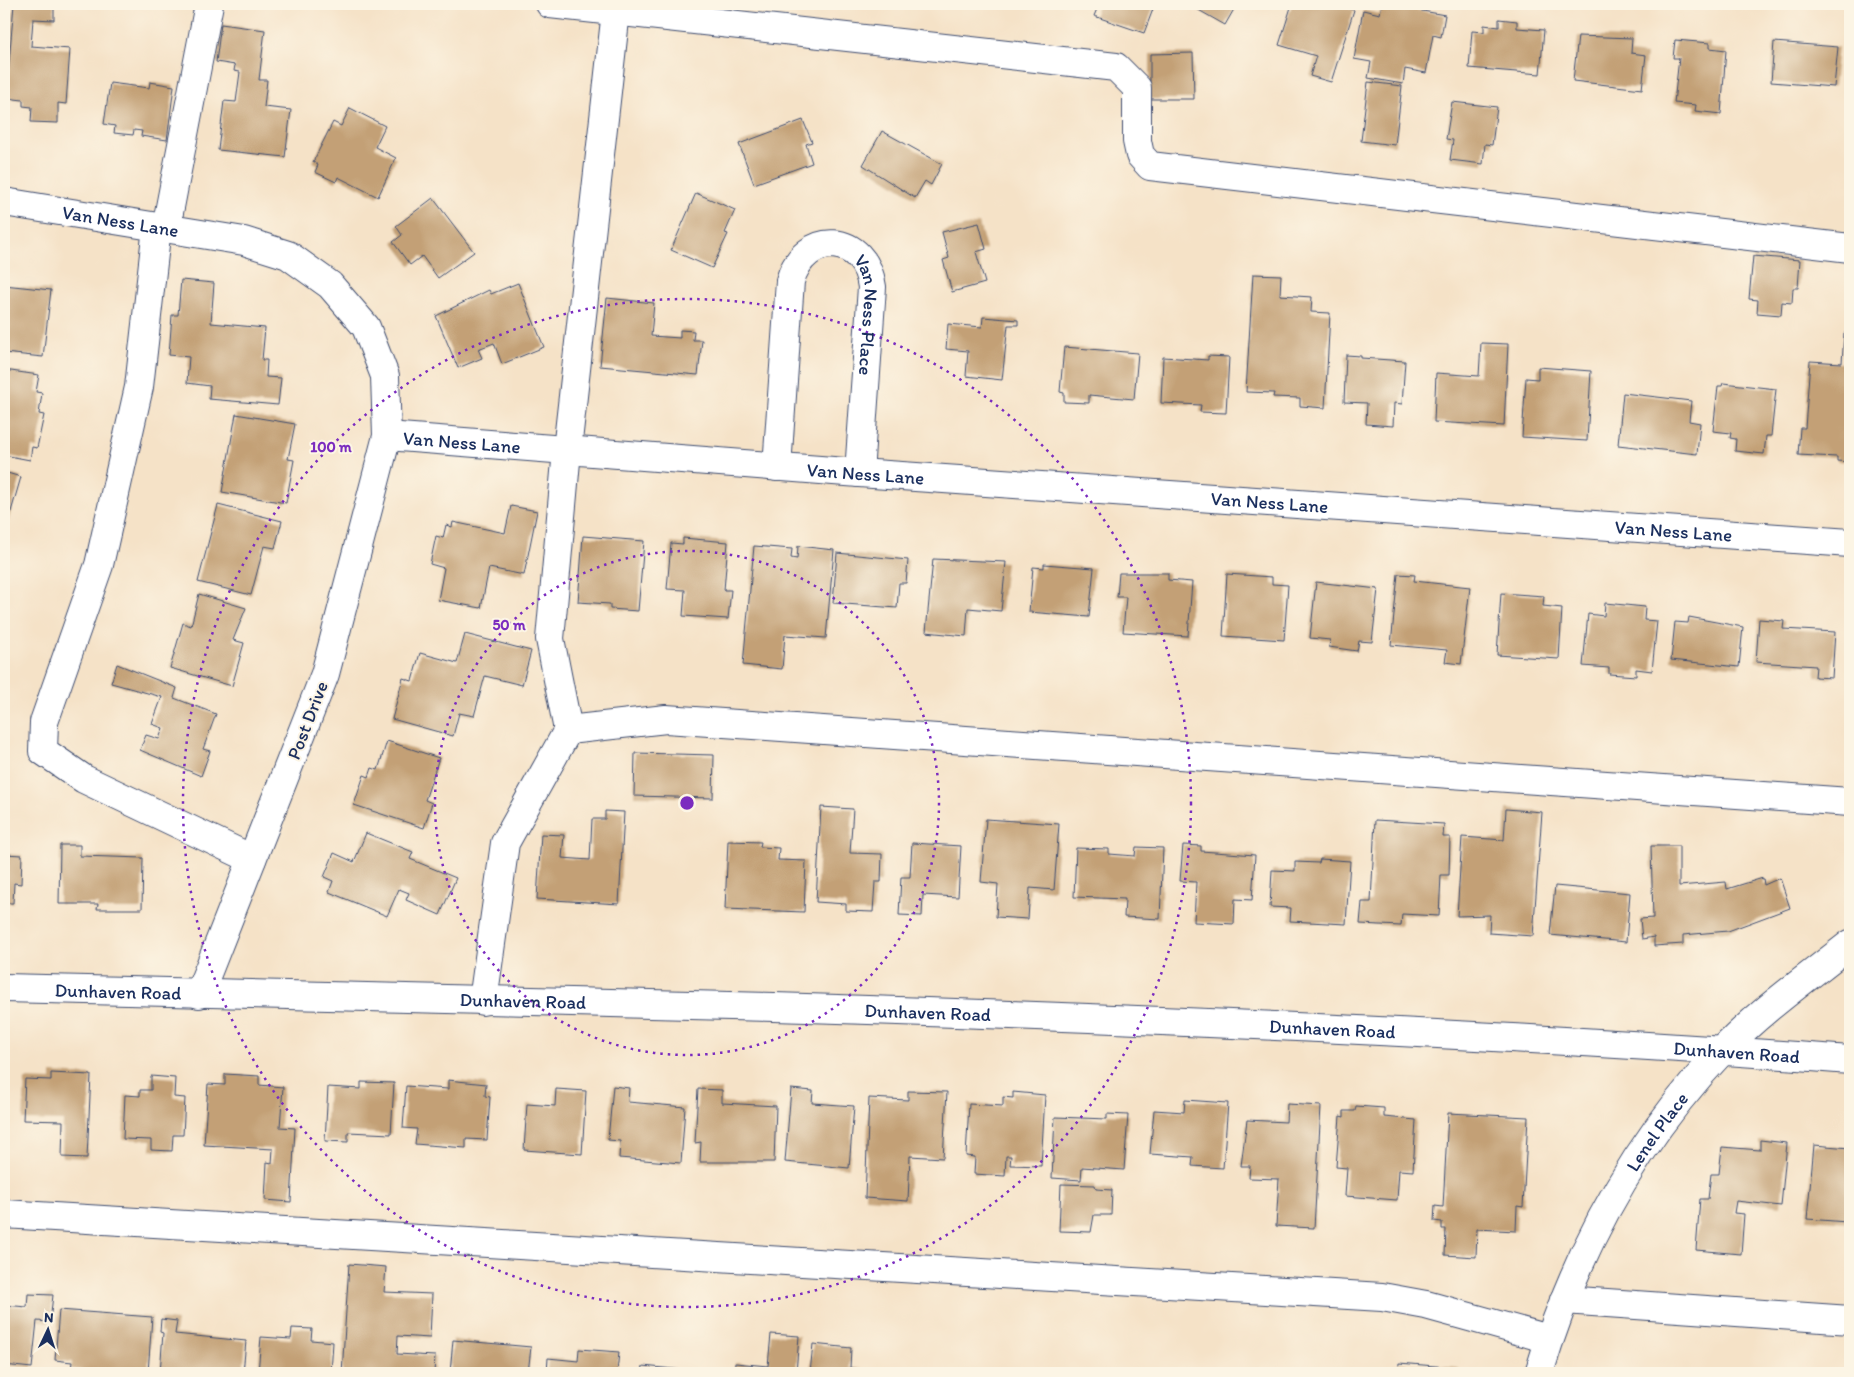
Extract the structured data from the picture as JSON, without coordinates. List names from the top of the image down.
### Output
{
  "streets": {
    "street": [
      "Van Ness Lane",
      "Van Ness Place",
      "Post Drive",
      "Dunhaven Road",
      "Lenel Place"
    ]
  },
  "crossings": [
    ["Van Ness Lane", "Van Ness Place"],
    ["Van Ness Lane", "Post Drive"],
    ["Post Drive", "Dunhaven Road"],
    ["Dunhaven Road", "Lenel Place"]
  ],
  "north": "top",
  "rings": ["100 m", "50 m"]
}
